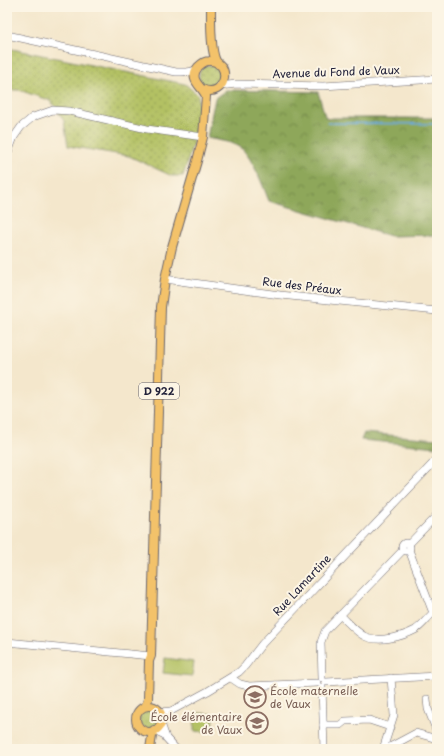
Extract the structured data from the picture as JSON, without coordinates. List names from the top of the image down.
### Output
{
  "streets": {
    "main road": ["D 922"],
    "street": ["Avenue du Fond de Vaux", "Rue des Préaux", "Rue Lamartine"]
  },
  "crossings": [
    ["Avenue du Fond de Vaux", "D 922"],
    ["Rue des Préaux", "D 922"],
    ["D 922", "Rue Lamartine"]
  ],
  "places": {
    "school or university": ["École maternelle de Vaux", "École élémentaire de Vaux"]
  }
}
